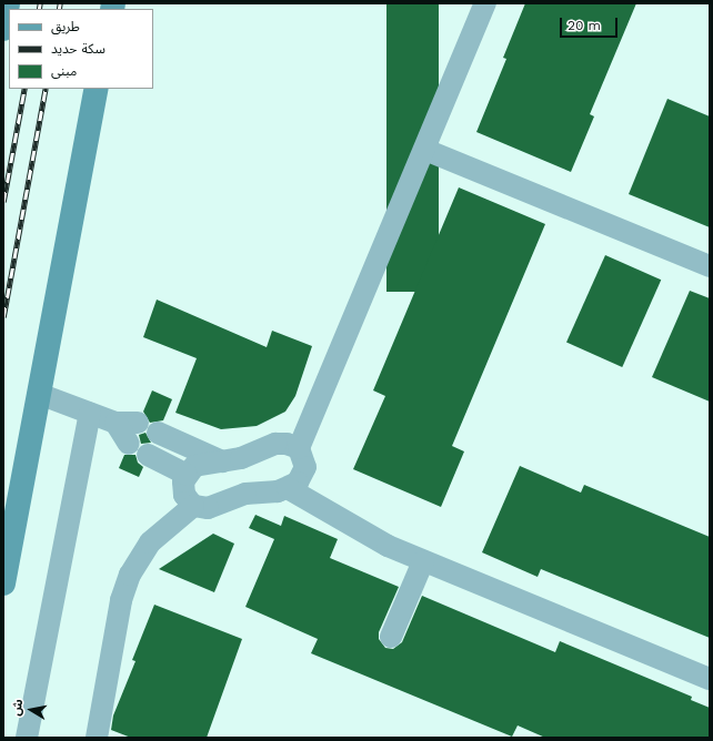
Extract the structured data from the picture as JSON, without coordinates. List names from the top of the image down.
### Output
{
  "legend": ["طريق", "سكة حديد", "مبنى"],
  "scale_bar": "20 m",
  "north": "left"
}
